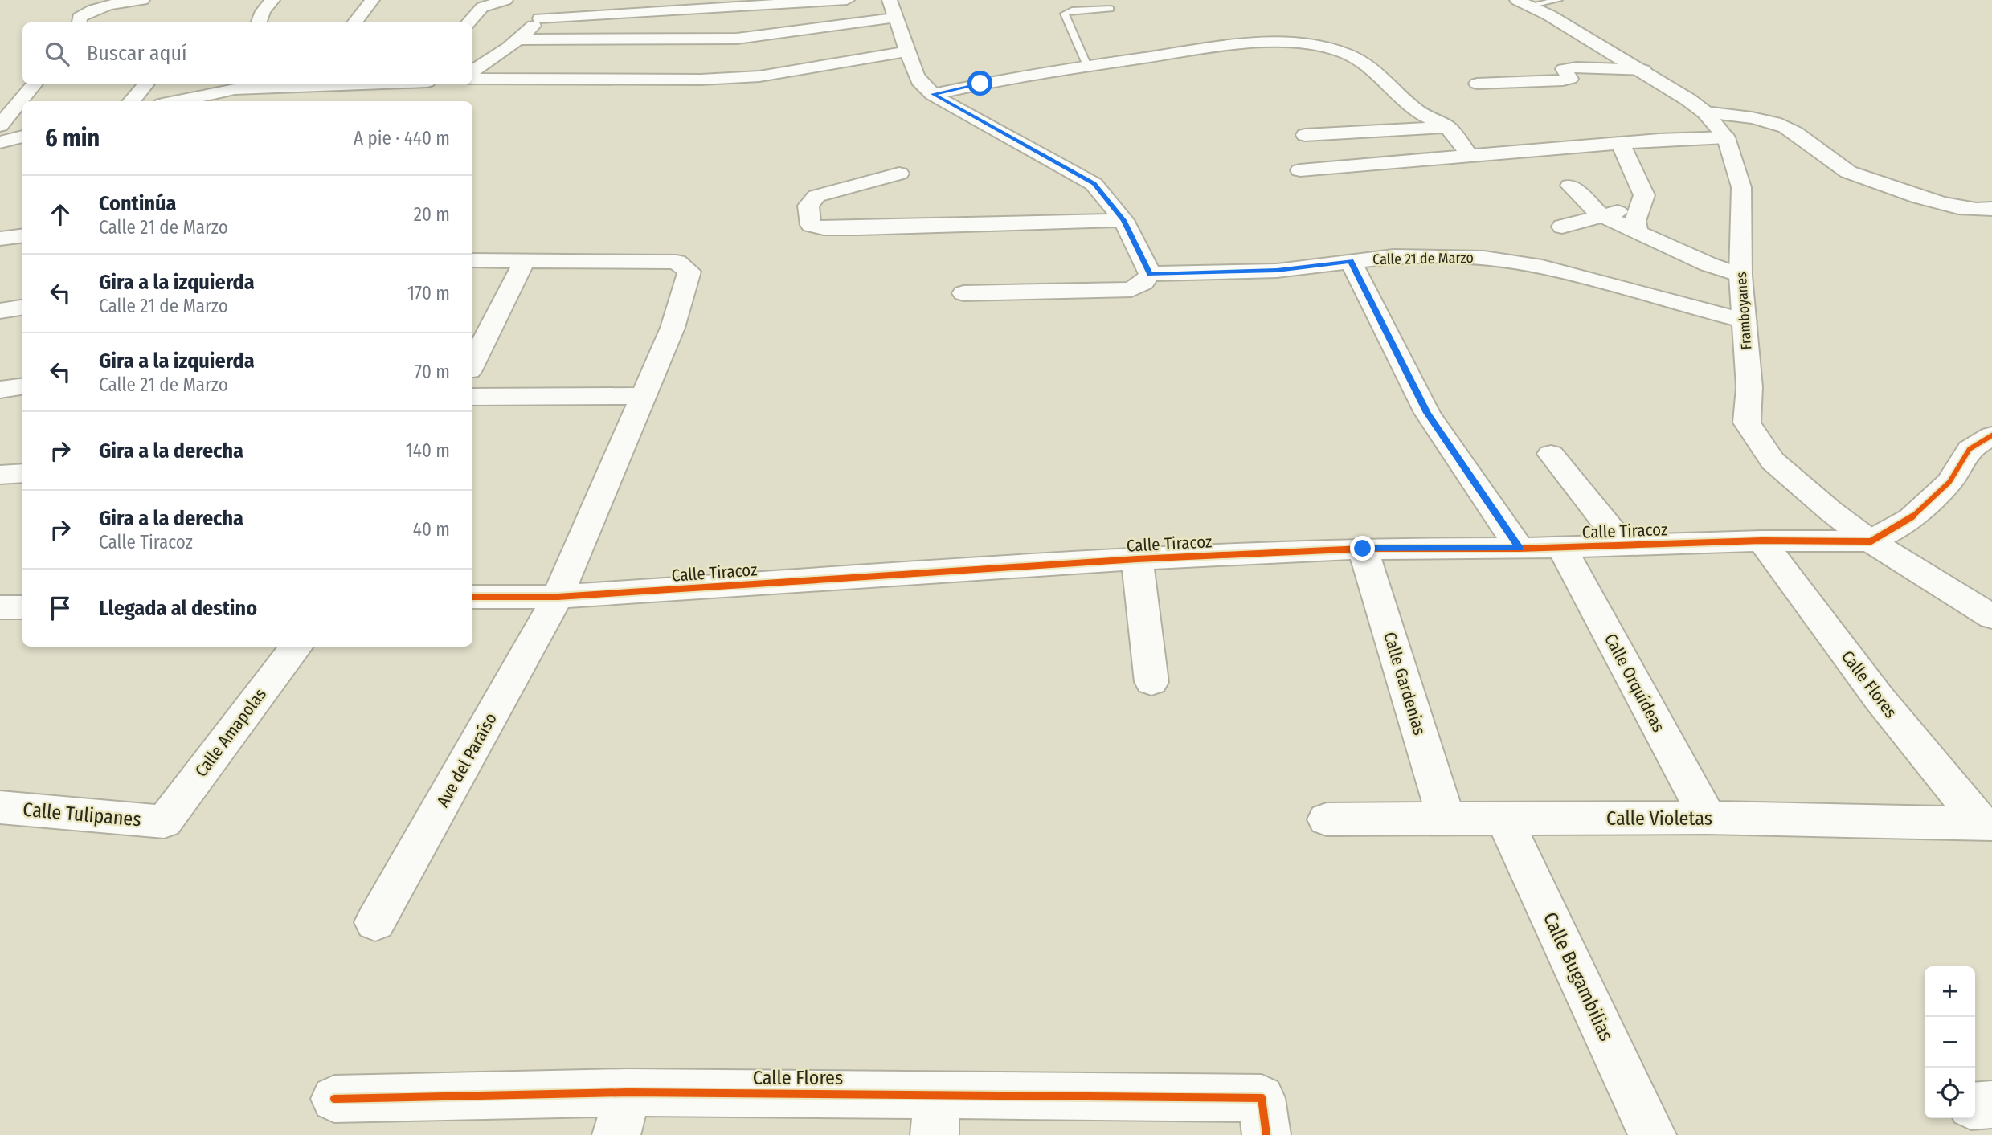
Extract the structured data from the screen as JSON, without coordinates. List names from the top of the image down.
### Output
{
  "streets": {
    "street": [
      "Calle 21 de Marzo",
      "Framboyanes",
      "Calle Tiracoz",
      "Calle Orquídeas",
      "Calle Gardenias",
      "Calle Flores",
      "Calle Amapolas",
      "Ave del Paraíso",
      "Calle Tulipanes",
      "Calle Violetas",
      "Calle Bugambilias"
    ]
  },
  "crossings": [
    ["Calle 21 de Marzo", "Framboyanes"],
    ["Framboyanes", "Calle Tiracoz"],
    ["Calle Tiracoz", "Calle Orquídeas"],
    ["Calle Tiracoz", "Calle Gardenias"],
    ["Calle Tiracoz", "Calle Flores"],
    ["Calle Tiracoz", "Ave del Paraíso"],
    ["Calle Orquídeas", "Calle Violetas"],
    ["Calle Gardenias", "Calle Violetas"],
    ["Calle Flores", "Calle Violetas"],
    ["Calle Amapolas", "Calle Tulipanes"],
    ["Calle Violetas", "Calle Bugambilias"]
  ],
  "page": {
    "search": "Buscar aquí",
    "heading": ["6 min", "A pie · 440 m"],
    "list": [
      ["Continúa", "Calle 21 de Marzo", "20 m"],
      ["Gira a la izquierda", "Calle 21 de Marzo", "170 m"],
      ["Gira a la izquierda", "Calle 21 de Marzo", "70 m"],
      ["Gira a la derecha", "140 m"],
      ["Gira a la derecha", "Calle Tiracoz", "40 m"],
      "Llegada al destino"
    ],
    "map_buttons": ["+", "−"]
  }
}
